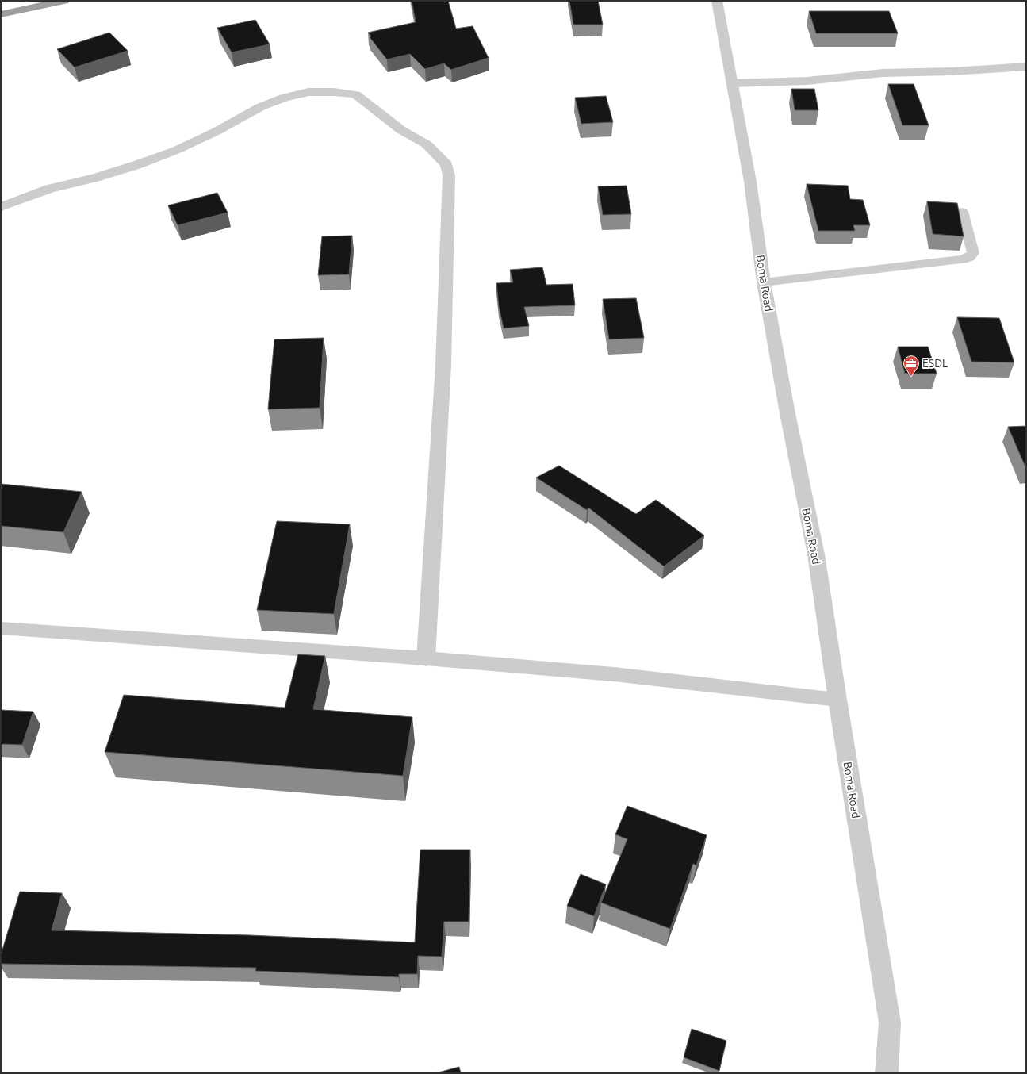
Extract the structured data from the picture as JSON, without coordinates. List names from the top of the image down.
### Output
{
  "streets": {
    "street": ["Boma Road"]
  },
  "places": {
    "office": ["ESDL"]
  }
}
